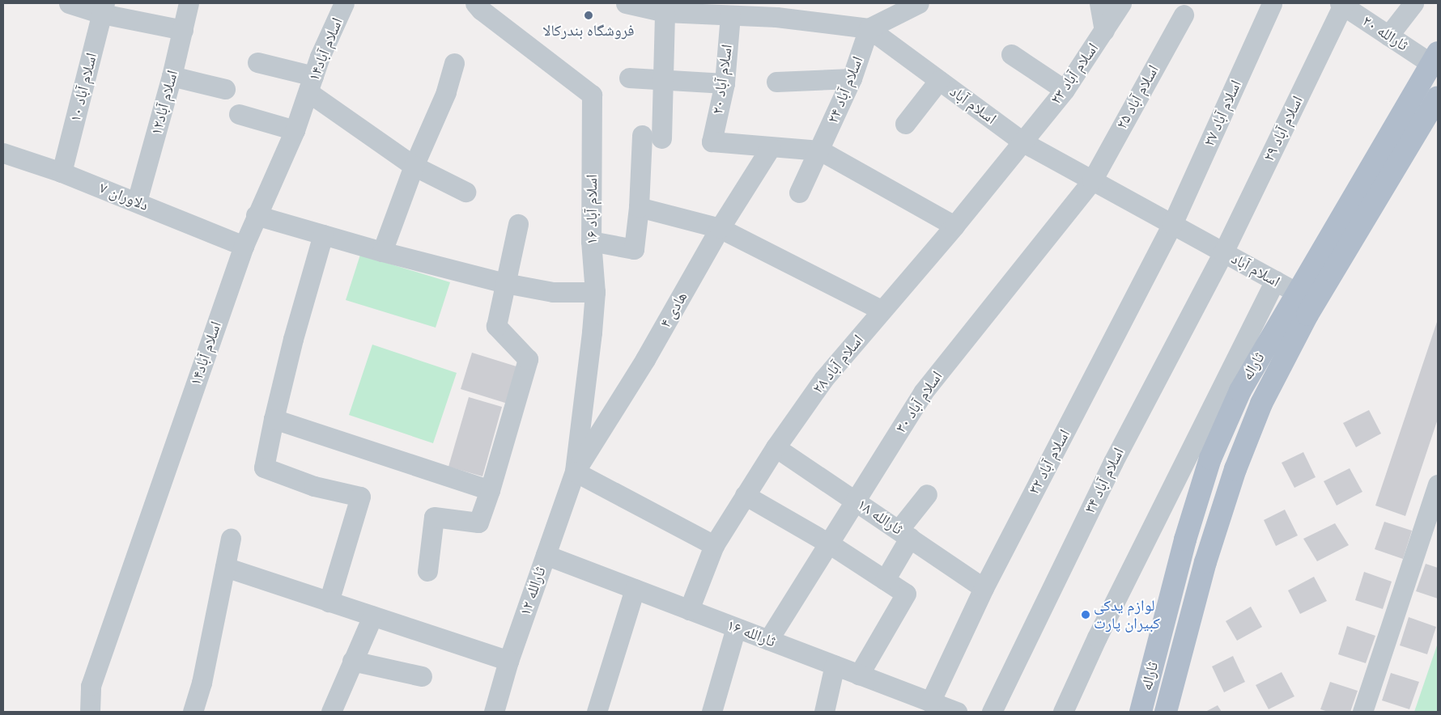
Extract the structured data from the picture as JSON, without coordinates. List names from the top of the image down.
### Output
{
  "streets": {
    "main road": ["ثاراله"],
    "street": [
      "ثارالله ۲۰",
      "اسلام آباد۱۴",
      "اسلام آباد ۲۳",
      "اسلام آباد ۲۰",
      "اسلام آباد ۱۰",
      "اسلام آباد ۲۴",
      "اسلام آباد ۲۵",
      "اسلام آباد۱۲",
      "اسلام آباد",
      "اسلام آباد ۲۷",
      "اسلام آباد ۲۹",
      "دلاوران ۷",
      "اسلام آباد ۱۶",
      "هادی ۴",
      "اسلام آباد ۲۸",
      "اسلام آباد ۳۰",
      "اسلام آباد ۳۲",
      "اسلام آباد ۳۴",
      "ثارالله ۱۸",
      "ثارالله ۱۲",
      "ثارالله ۱۶"
    ]
  },
  "crossings": [
    ["ثارالله ۲۰", "اسلام آباد ۲۹"],
    ["ثارالله ۲۰", "ثاراله"],
    ["اسلام آباد۱۴", "دلاوران ۷"],
    ["اسلام آباد ۲۳", "اسلام آباد"],
    ["اسلام آباد ۲۳", "اسلام آباد ۲۸"],
    ["اسلام آباد ۲۰", "اسلام آباد"],
    ["اسلام آباد ۲۰", "هادی ۴"],
    ["اسلام آباد ۱۰", "دلاوران ۷"],
    ["اسلام آباد ۲۴", "اسلام آباد"],
    ["اسلام آباد ۲۵", "اسلام آباد"],
    ["اسلام آباد ۲۵", "اسلام آباد ۳۰"],
    ["اسلام آباد۱۲", "دلاوران ۷"],
    ["اسلام آباد", "اسلام آباد ۲۷"],
    ["اسلام آباد", "اسلام آباد ۲۹"],
    ["اسلام آباد", "اسلام آباد ۲۸"],
    ["اسلام آباد", "ثاراله"],
    ["اسلام آباد", "اسلام آباد ۳۰"],
    ["اسلام آباد", "اسلام آباد ۳۲"],
    ["اسلام آباد", "اسلام آباد ۳۴"],
    ["اسلام آباد ۲۷", "اسلام آباد ۳۲"],
    ["اسلام آباد ۲۹", "اسلام آباد ۳۴"],
    ["اسلام آباد ۱۶", "هادی ۴"],
    ["اسلام آباد ۱۶", "ثارالله ۱۲"],
    ["هادی ۴", "ثارالله ۱۲"],
    ["اسلام آباد ۲۸", "ثارالله ۱۸"],
    ["اسلام آباد ۲۸", "ثارالله ۱۶"],
    ["اسلام آباد ۳۰", "ثارالله ۱۸"],
    ["اسلام آباد ۳۰", "ثارالله ۱۶"],
    ["اسلام آباد ۳۲", "ثارالله ۱۸"],
    ["اسلام آباد ۳۲", "ثارالله ۱۶"],
    ["ثارالله ۱۲", "ثارالله ۱۶"]
  ],
  "places": ["فروشگاه بندرکالا", "لوازم یدکی کبیران پارت"]
}
